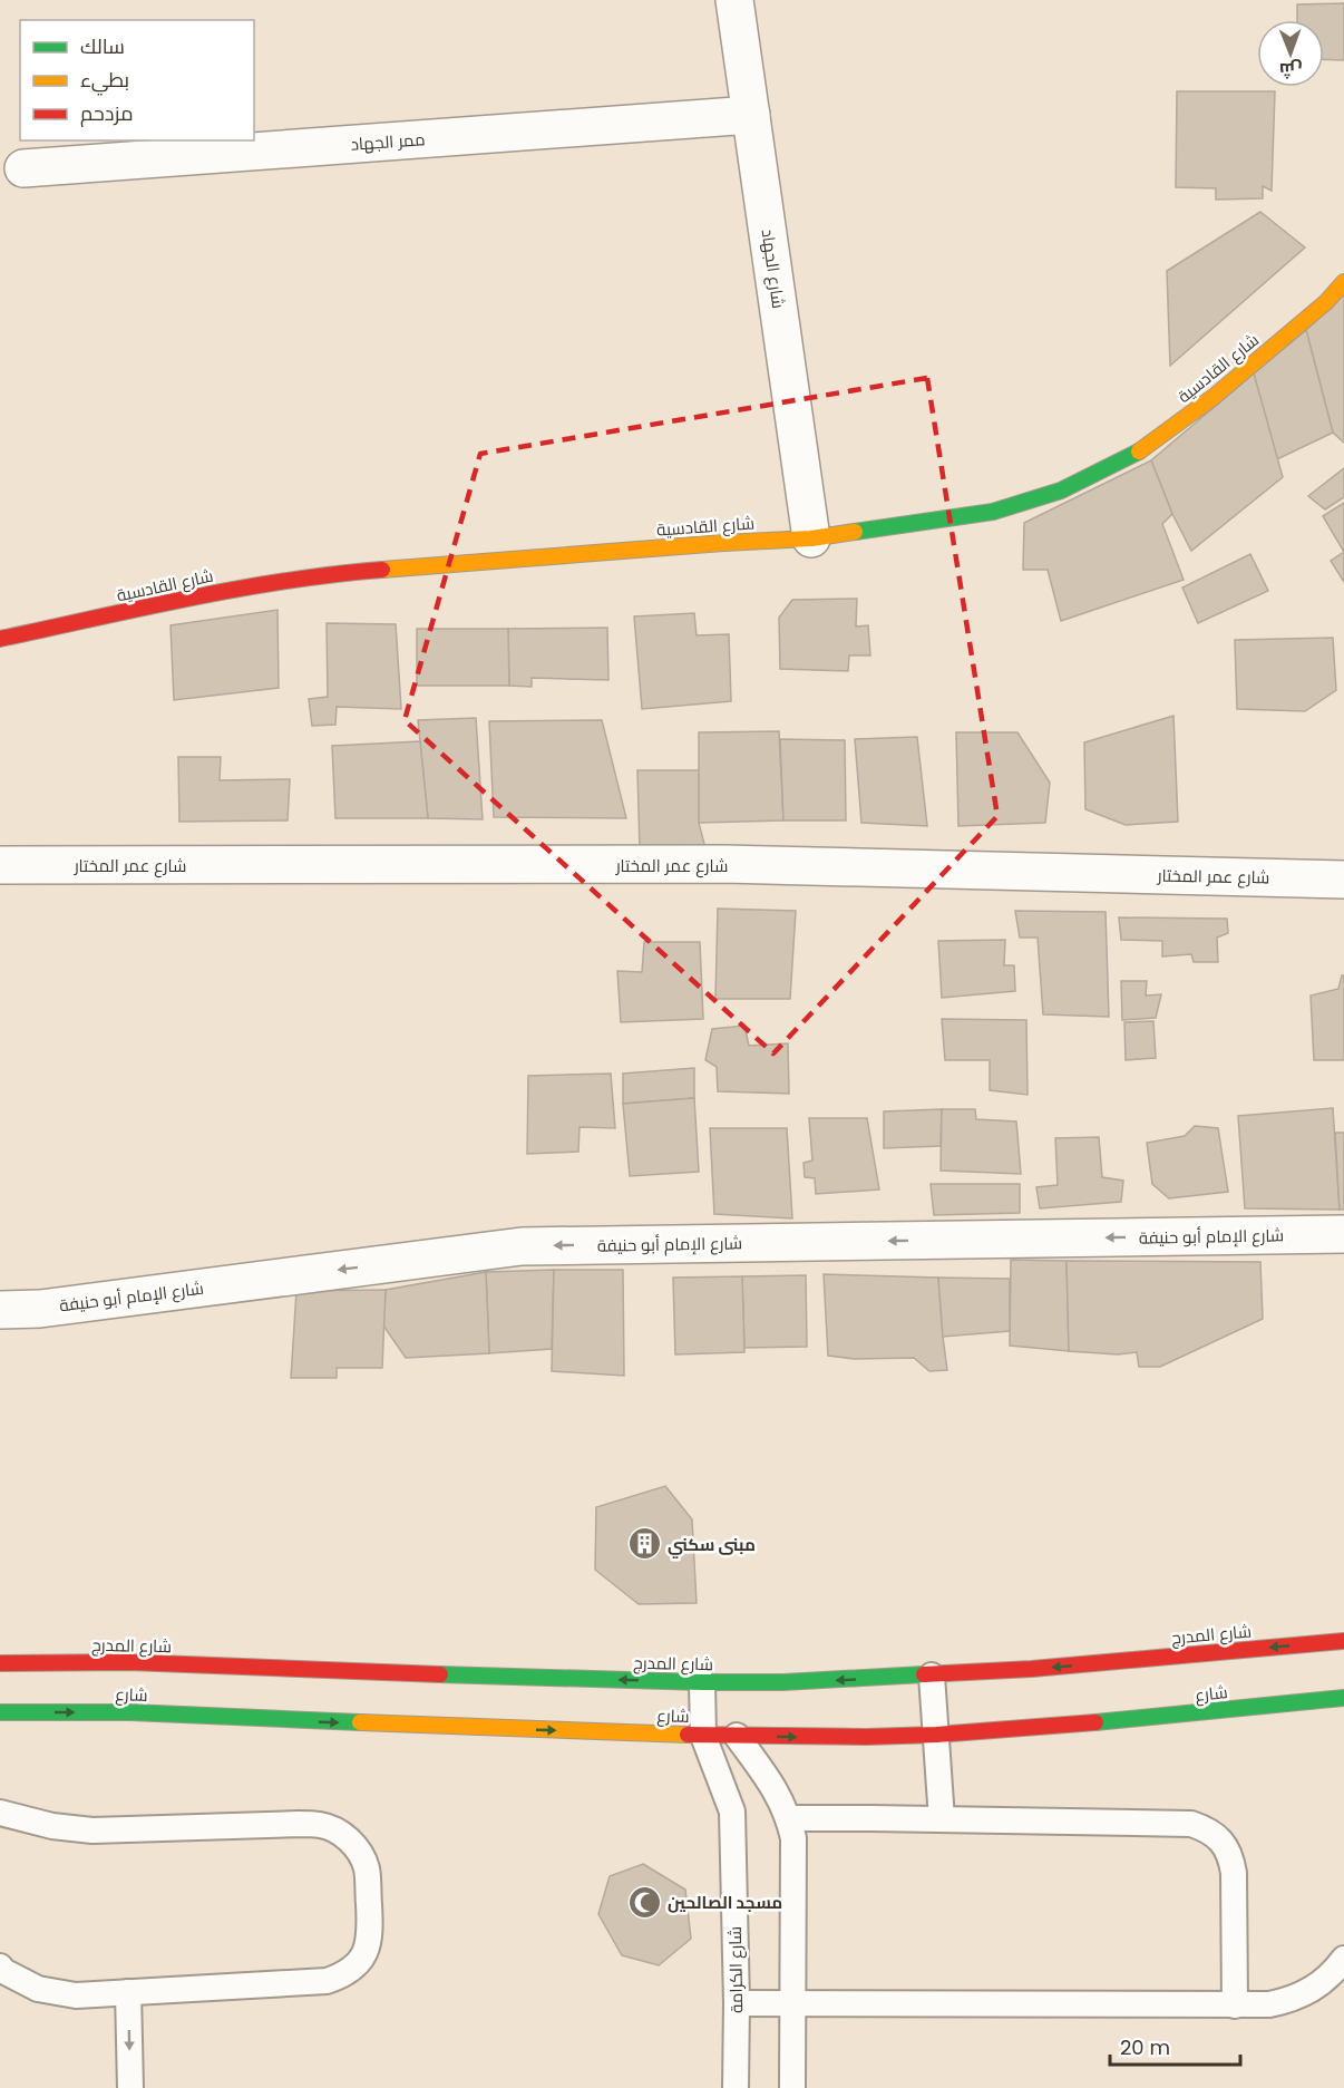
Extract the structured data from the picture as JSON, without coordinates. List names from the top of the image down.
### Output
{
  "streets": {
    "main road": ["شارع القادسية", "شارع المدرج", "شارع"],
    "street": [
      "ممر الجهاد",
      "شارع الجهاد",
      "شارع عمر المختار",
      "شارع الإمام أبو حنيفة"
    ],
    "lane": ["شارع الكرامة"]
  },
  "crossings": [
    ["ممر الجهاد", "شارع الجهاد"],
    ["شارع الجهاد", "شارع القادسية"],
    ["شارع المدرج", "شارع الكرامة"],
    ["شارع", "شارع الكرامة"]
  ],
  "one_way": ["شارع الإمام أبو حنيفة", "شارع المدرج", "شارع"],
  "places": {
    "building": ["مبنى سكني"],
    "mosque": ["مسجد الصالحين"]
  },
  "legend": ["سالك", "بطيء", "مزدحم"],
  "scale_bar": "20 m",
  "north": "bottom"
}
